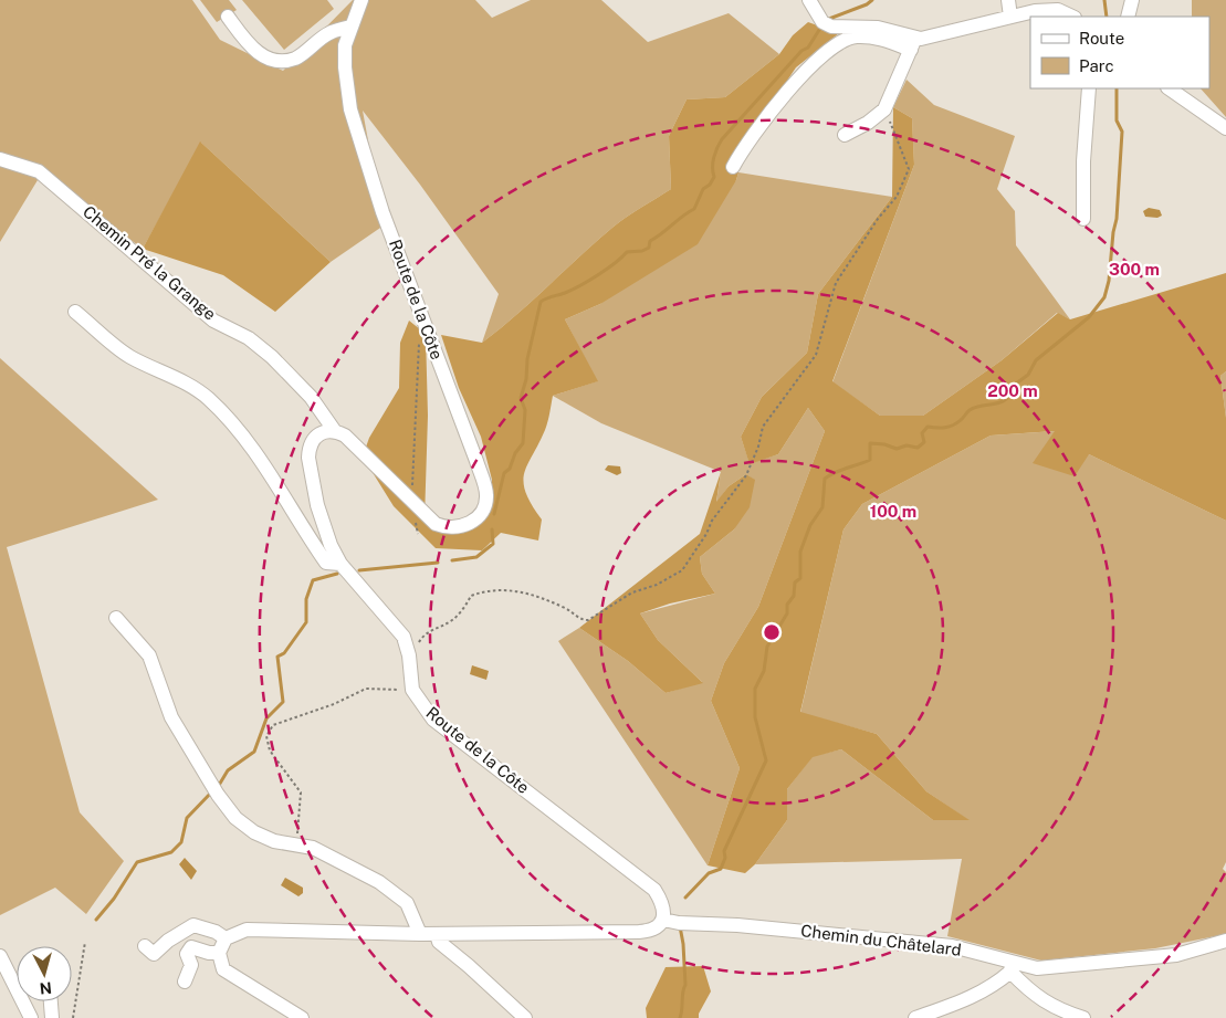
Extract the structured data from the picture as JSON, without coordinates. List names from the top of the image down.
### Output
{
  "streets": {
    "street": ["Chemin Pré la Grange", "Route de la Côte", "Chemin du Châtelard"]
  },
  "crossings": [
    ["Chemin Pré la Grange", "Route de la Côte"],
    ["Route de la Côte", "Chemin du Châtelard"]
  ],
  "legend": ["Route", "Parc"],
  "north": "bottom",
  "rings": ["300 m", "200 m", "100 m"]
}
